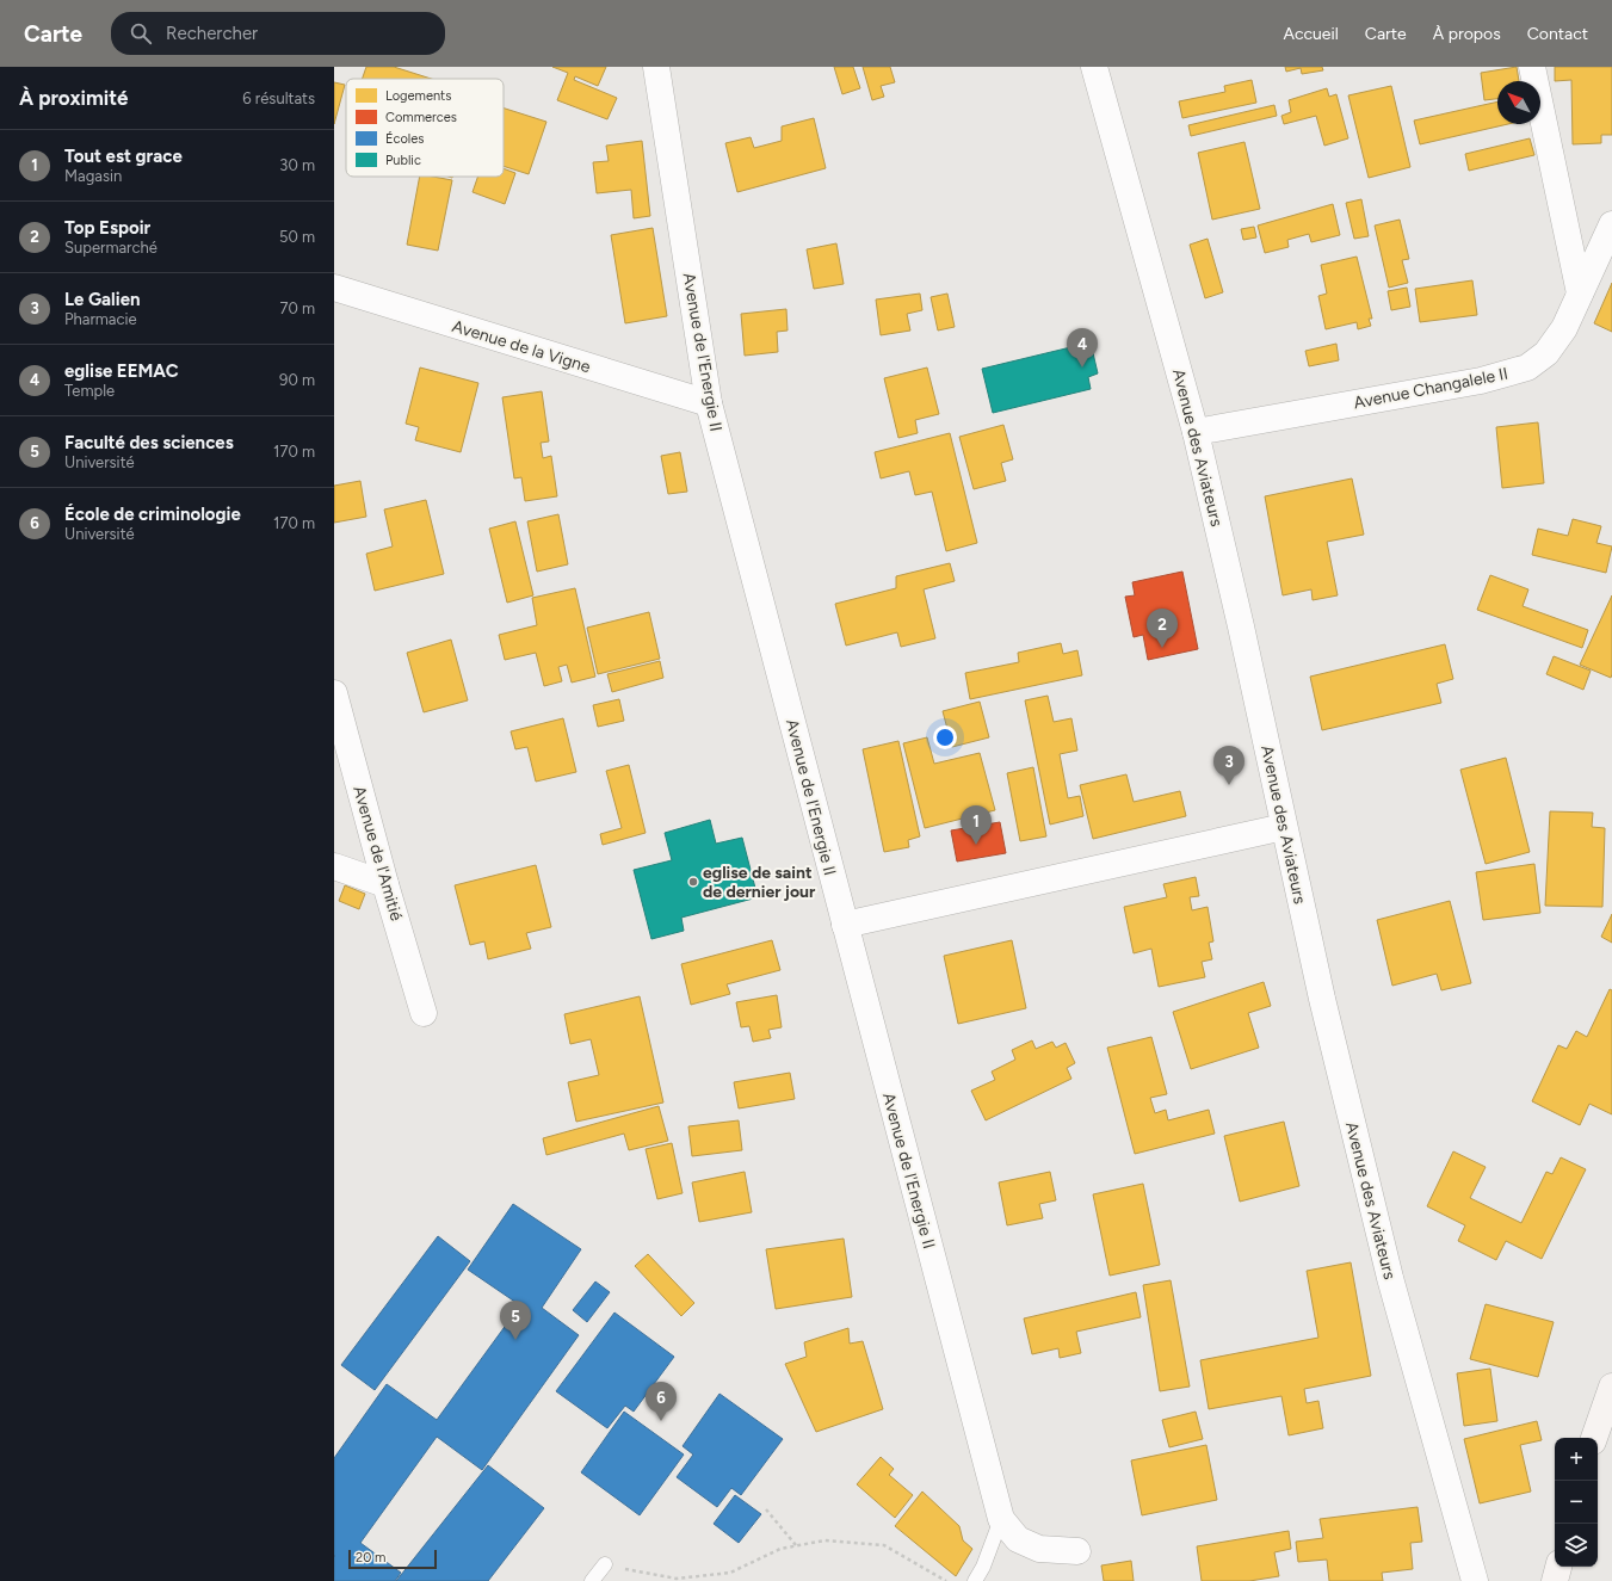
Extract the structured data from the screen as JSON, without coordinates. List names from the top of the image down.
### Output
{
  "streets": {
    "street": [
      "Avenue de la Vigne",
      "Avenue de l'Energie II",
      "Avenue Changalele II",
      "Avenue des Aviateurs",
      "Avenue de l'Amitié"
    ]
  },
  "crossings": [
    ["Avenue de la Vigne", "Avenue de l'Energie II"],
    ["Avenue Changalele II", "Avenue des Aviateurs"]
  ],
  "places": ["eglise de saint de dernier jour"],
  "legend": [
    "Logements",
    "Commerces",
    "Écoles",
    "Public"
  ],
  "scale_bar": "20 m",
  "north": "top left",
  "page": {
    "header": "Carte",
    "search": "Rechercher",
    "nav": [
      "Accueil",
      "Carte",
      "À propos",
      "Contact"
    ],
    "heading": ["À proximité", "6 résultats"],
    "list": [
      {
        "mark": "1",
        "name": "Tout est grace",
        "note": "Magasin",
        "value": "30 m"
      },
      {
        "mark": "2",
        "name": "Top Espoir",
        "note": "Supermarché",
        "value": "50 m"
      },
      {
        "mark": "3",
        "name": "Le Galien",
        "note": "Pharmacie",
        "value": "70 m"
      },
      {
        "mark": "4",
        "name": "eglise EEMAC",
        "note": "Temple",
        "value": "90 m"
      },
      {
        "mark": "5",
        "name": "Faculté des sciences",
        "note": "Université",
        "value": "170 m"
      },
      {
        "mark": "6",
        "name": "École de criminologie",
        "note": "Université",
        "value": "170 m"
      }
    ],
    "pins": [
      "4",
      "2",
      "3",
      "1",
      "5",
      "6"
    ],
    "map_buttons": ["+", "−"],
    "scale": "20 m"
  }
}
